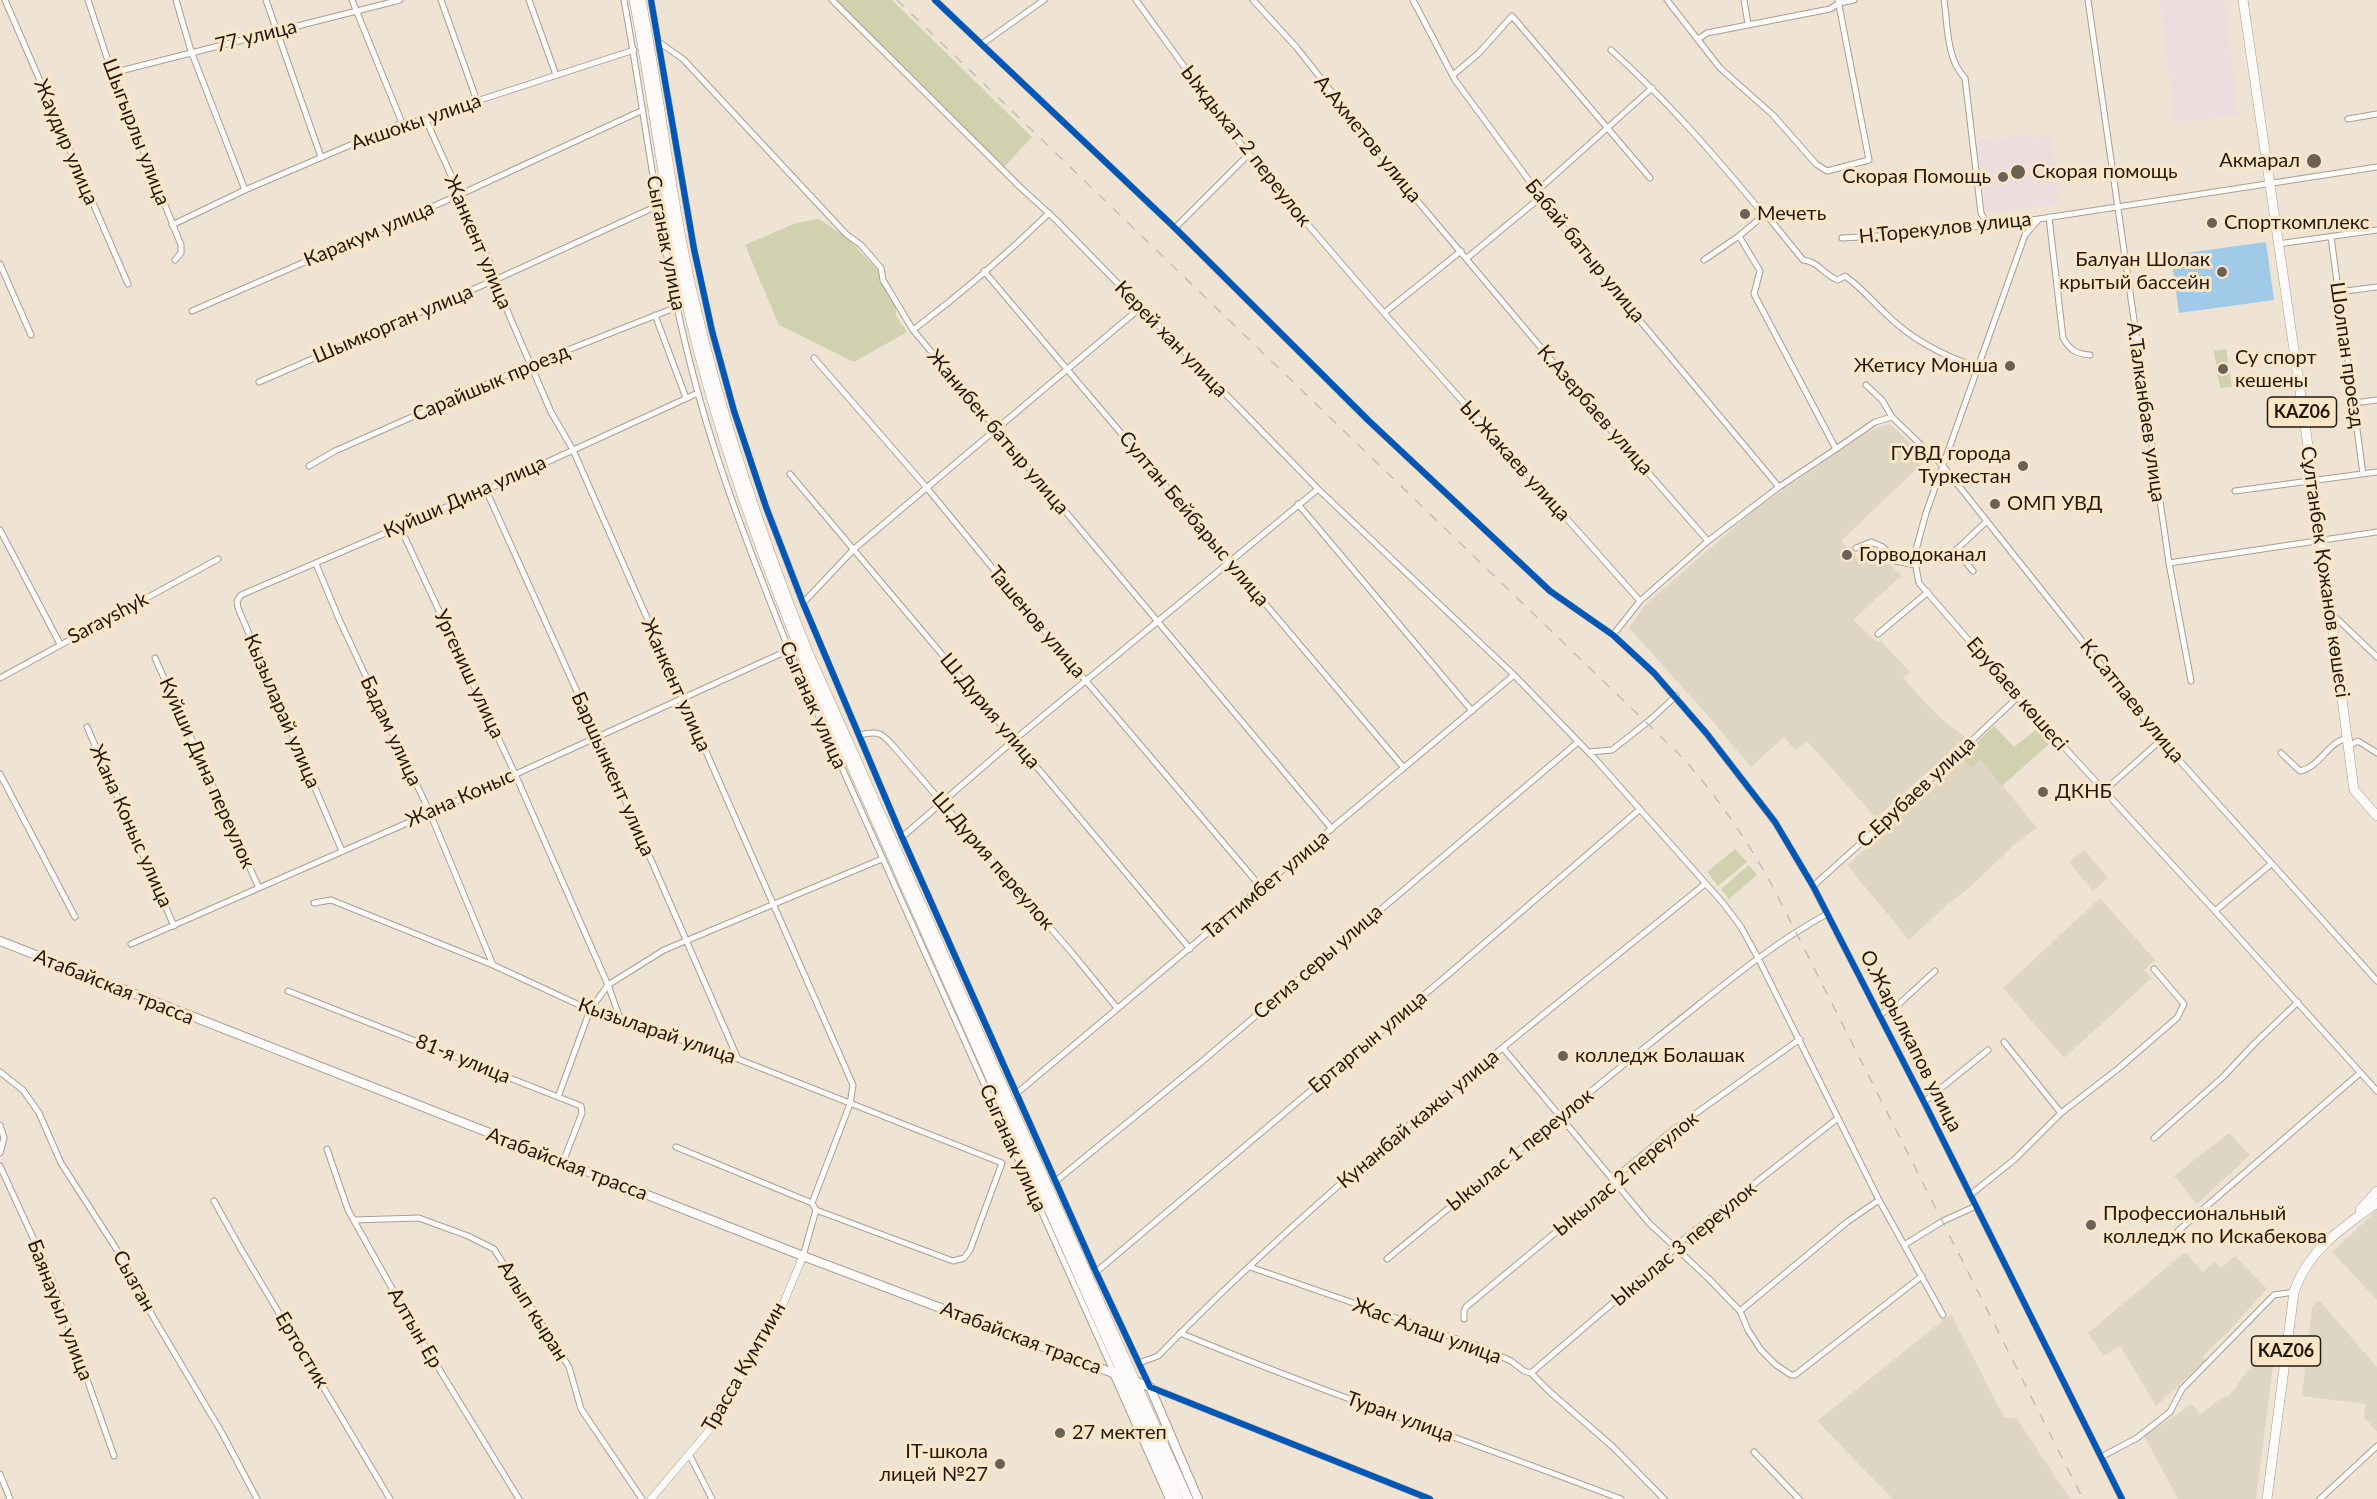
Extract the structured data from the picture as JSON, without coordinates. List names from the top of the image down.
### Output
{
  "streets": {
    "main road": ["KАZ06", "Сұлтанбек Қожанов көшесі", "Атабайская трасса"],
    "street": [
      "77 улица",
      "Акшокы улица",
      "Шыгырлы улица",
      "А.Ахметов улица",
      "Жаудир улица",
      "Ыждыхат 2 переулок",
      "Н.Торекулов улица",
      "Каракум улица",
      "Жанкент улица",
      "Сыганак улица",
      "Бабай батыр улица",
      "Шымкорган улица",
      "Керей хан улица",
      "Шолпан проезд",
      "Сарайшык проезд",
      "К.Азербаев улица",
      "А.Талканбаев улица",
      "Жанибек батыр улица",
      "Ы.Жакаев улица",
      "Куйши Дина улица",
      "Султан Бейбарыс улица",
      "Sarayshyk",
      "Ташенов улица",
      "Ургениш улица",
      "Ерубаев көшесі",
      "К.Сатпаев улица",
      "Кызыларай улица",
      "Ш.Дурия улица",
      "Бадам улица",
      "Куйши Дина переулок",
      "Баршынкент улица",
      "С.Ерубаев улица",
      "Жана Коныс",
      "Жана Коныс улица",
      "Ш.Дурия переулок",
      "Таттимбет улица",
      "Сегиз серы улица",
      "О.Жарылкапов улица",
      "Ертаргын улица",
      "81-я улица",
      "Кунанбай кажы улица",
      "Ыкылас 1 переулок",
      "Ыкылас 2 переулок",
      "Ыкылас 3 переулок",
      "Сызган",
      "Баянауыл улица",
      "Алып кыран",
      "Алтын Ер",
      "Жас Алаш улица",
      "Ертостик",
      "Трасса Кумтиин",
      "Туран улица"
    ]
  },
  "crossings": [
    ["77 улица", "Шыгырлы улица"],
    ["Акшокы улица", "Шыгырлы улица"],
    ["Акшокы улица", "Жанкент улица"],
    ["Акшокы улица", "Сыганак улица"],
    ["А.Ахметов улица", "К.Азербаев улица"],
    ["Ыждыхат 2 переулок", "Ы.Жакаев улица"],
    ["Н.Торекулов улица", "А.Талканбаев улица"],
    ["Н.Торекулов улица", "Сұлтанбек Қожанов көшесі"],
    ["Каракум улица", "Жанкент улица"],
    ["Каракум улица", "Сыганак улица"],
    ["Жанкент улица", "Шымкорган улица"],
    ["Жанкент улица", "Сарайшык проезд"],
    ["Жанкент улица", "Куйши Дина улица"],
    ["Жанкент улица", "Кызыларай улица"],
    ["Жанкент улица", "Жана Коныс"],
    ["Сыганак улица", "Шымкорган улица"],
    ["Сыганак улица", "Сарайшык проезд"],
    ["Сыганак улица", "Куйши Дина улица"],
    ["Сыганак улица", "Жана Коныс"],
    ["Сыганак улица", "Атабайская трасса"],
    ["Керей хан улица", "Таттимбет улица"],
    ["Керей хан улица", "Сегиз серы улица"],
    ["Керей хан улица", "Ертаргын улица"],
    ["Керей хан улица", "Кунанбай кажы улица"],
    ["Керей хан улица", "Ыкылас 1 переулок"],
    ["Керей хан улица", "Ыкылас 2 переулок"],
    ["Керей хан улица", "Ыкылас 3 переулок"],
    ["Жанибек батыр улица", "Таттимбет улица"],
    ["Куйши Дина улица", "Ургениш улица"],
    ["Куйши Дина улица", "Кызыларай улица"],
    ["Куйши Дина улица", "Бадам улица"],
    ["Куйши Дина улица", "Баршынкент улица"],
    ["Султан Бейбарыс улица", "Таттимбет улица"],
    ["Ташенов улица", "Таттимбет улица"],
    ["Ургениш улица", "Кызыларай улица"],
    ["Ургениш улица", "Жана Коныс"],
    ["Ерубаев көшесі", "С.Ерубаев улица"],
    ["Кызыларай улица", "Бадам улица"],
    ["Кызыларай улица", "Баршынкент улица"],
    ["Кызыларай улица", "Жана Коныс"],
    ["Ш.Дурия улица", "Таттимбет улица"],
    ["Бадам улица", "Жана Коныс"],
    ["Куйши Дина переулок", "Жана Коныс"],
    ["Баршынкент улица", "Жана Коныс"],
    ["С.Ерубаев улица", "О.Жарылкапов улица"],
    ["Жана Коныс", "Жана Коныс улица"],
    ["Ш.Дурия переулок", "Таттимбет улица"],
    ["Атабайская трасса", "81-я улица"],
    ["Атабайская трасса", "Трасса Кумтиин"],
    ["О.Жарылкапов улица", "Ыкылас 1 переулок"],
    ["Кунанбай кажы улица", "Жас Алаш улица"],
    ["Кунанбай кажы улица", "Туран улица"],
    ["Ыкылас 3 переулок", "Жас Алаш улица"],
    ["Алып кыран", "Алтын Ер"]
  ],
  "places": [
    "Акмарал",
    "Скорая помощь",
    "Скорая Помощь",
    "Мечеть",
    "Спорткомплекс",
    "Балуан Шолак крытый бассейн",
    "Жетису Монша",
    "Су спорт кешены",
    "ГУВД города Туркестан",
    "ОМП УВД",
    "Горводоканал",
    "ДКНБ",
    "колледж Болашак",
    "Профессиональный колледж по Искабекова",
    "27 мектеп",
    "IT-школа лицей №27"
  ]
}
